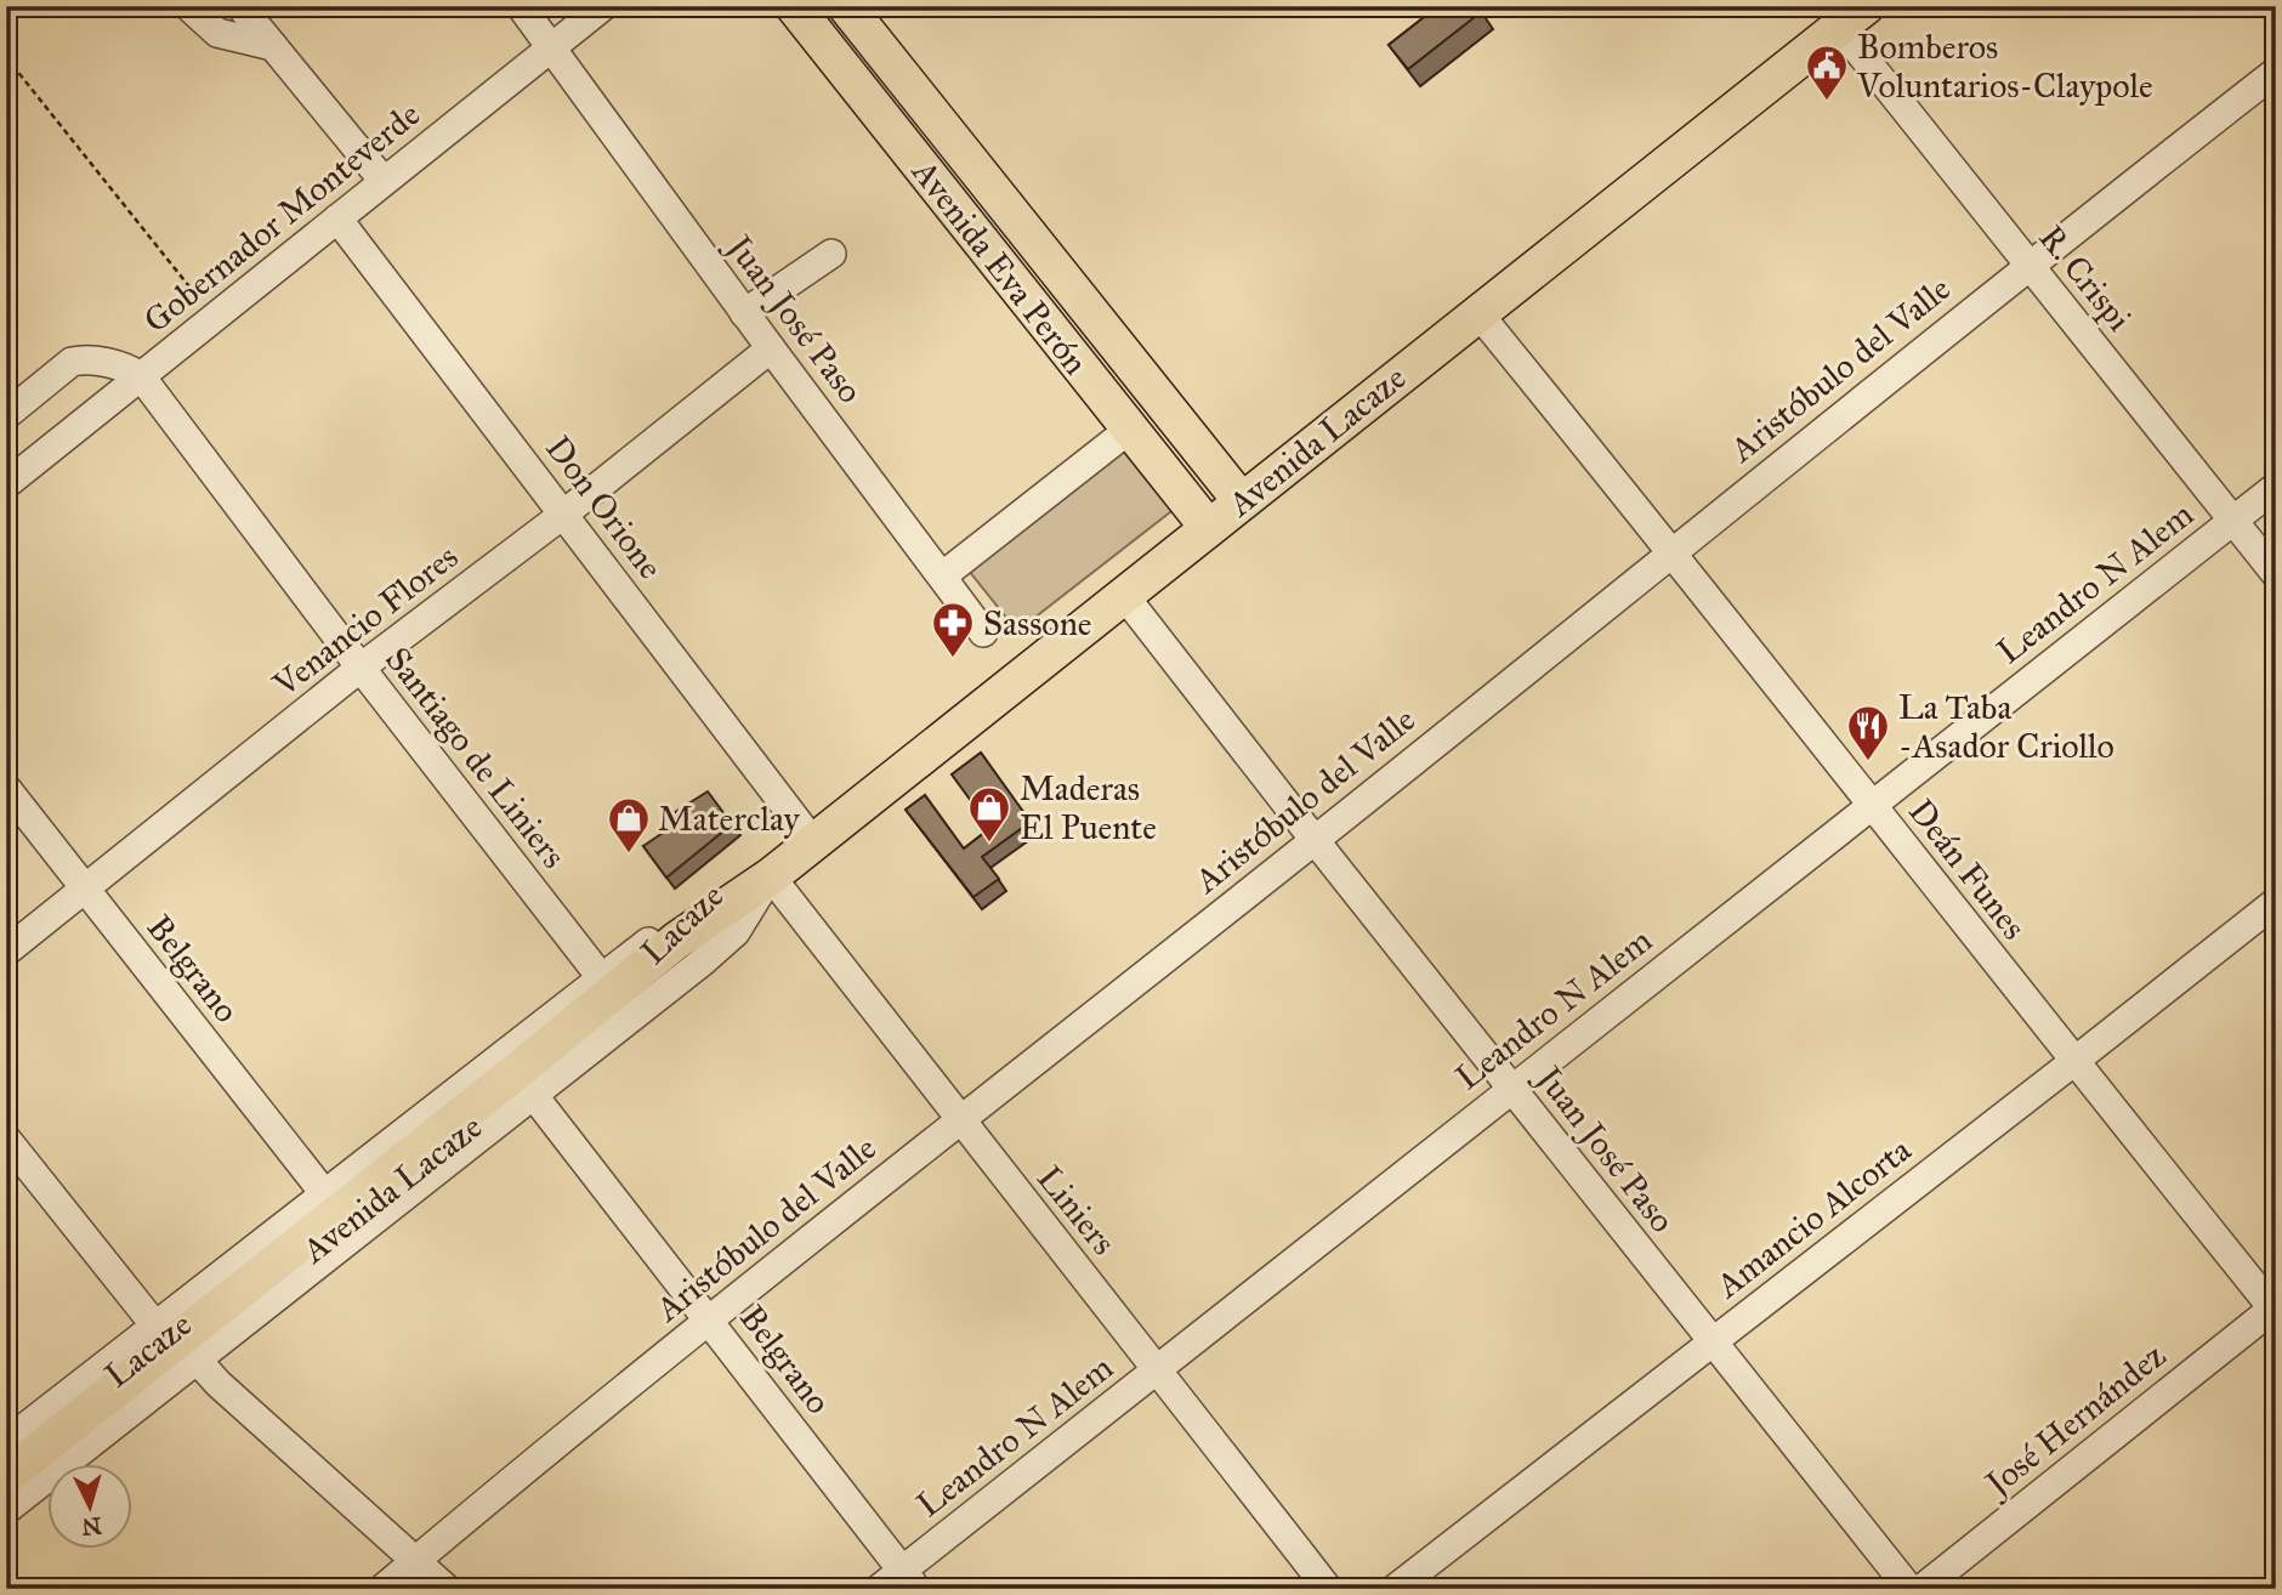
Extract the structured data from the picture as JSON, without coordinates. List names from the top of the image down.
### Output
{
  "streets": {
    "main road": ["Avenida Eva Perón", "Avenida Lacaze"],
    "street": [
      "Gobernador Monteverde",
      "R. Crispi",
      "Juan José Paso",
      "Aristóbulo del Valle",
      "Don Orione",
      "Leandro N Alem",
      "Venancio Flores",
      "Santiago de Liniers",
      "Deán Funes",
      "Lacaze",
      "Belgrano",
      "Liniers",
      "Amancio Alcorta",
      "José Hernández"
    ]
  },
  "crossings": [
    ["Gobernador Monteverde", "Juan José Paso"],
    ["Gobernador Monteverde", "Don Orione"],
    ["Gobernador Monteverde", "Santiago de Liniers"],
    ["Avenida Eva Perón", "Avenida Lacaze"],
    ["R. Crispi", "Aristóbulo del Valle"],
    ["R. Crispi", "Avenida Lacaze"],
    ["R. Crispi", "Leandro N Alem"],
    ["Juan José Paso", "Aristóbulo del Valle"],
    ["Juan José Paso", "Avenida Lacaze"],
    ["Juan José Paso", "Leandro N Alem"],
    ["Juan José Paso", "Venancio Flores"],
    ["Juan José Paso", "Amancio Alcorta"],
    ["Aristóbulo del Valle", "Deán Funes"],
    ["Aristóbulo del Valle", "Belgrano"],
    ["Aristóbulo del Valle", "Liniers"],
    ["Avenida Lacaze", "Don Orione"],
    ["Avenida Lacaze", "Deán Funes"],
    ["Avenida Lacaze", "Lacaze"],
    ["Avenida Lacaze", "Belgrano"],
    ["Avenida Lacaze", "Liniers"],
    ["Don Orione", "Venancio Flores"],
    ["Leandro N Alem", "Deán Funes"],
    ["Leandro N Alem", "Belgrano"],
    ["Leandro N Alem", "Liniers"],
    ["Venancio Flores", "Santiago de Liniers"],
    ["Venancio Flores", "Belgrano"],
    ["Santiago de Liniers", "Lacaze"],
    ["Deán Funes", "Amancio Alcorta"],
    ["Deán Funes", "José Hernández"],
    ["Lacaze", "Belgrano"],
    ["Lacaze", "Liniers"]
  ],
  "places": {
    "public building": ["Bomberos Voluntarios-Claypole"],
    "pharmacy": ["Sassone"],
    "restaurant": ["La Taba -Asador Criollo"],
    "shop": ["Maderas El Puente", "Materclay"]
  },
  "north": "bottom"
}
